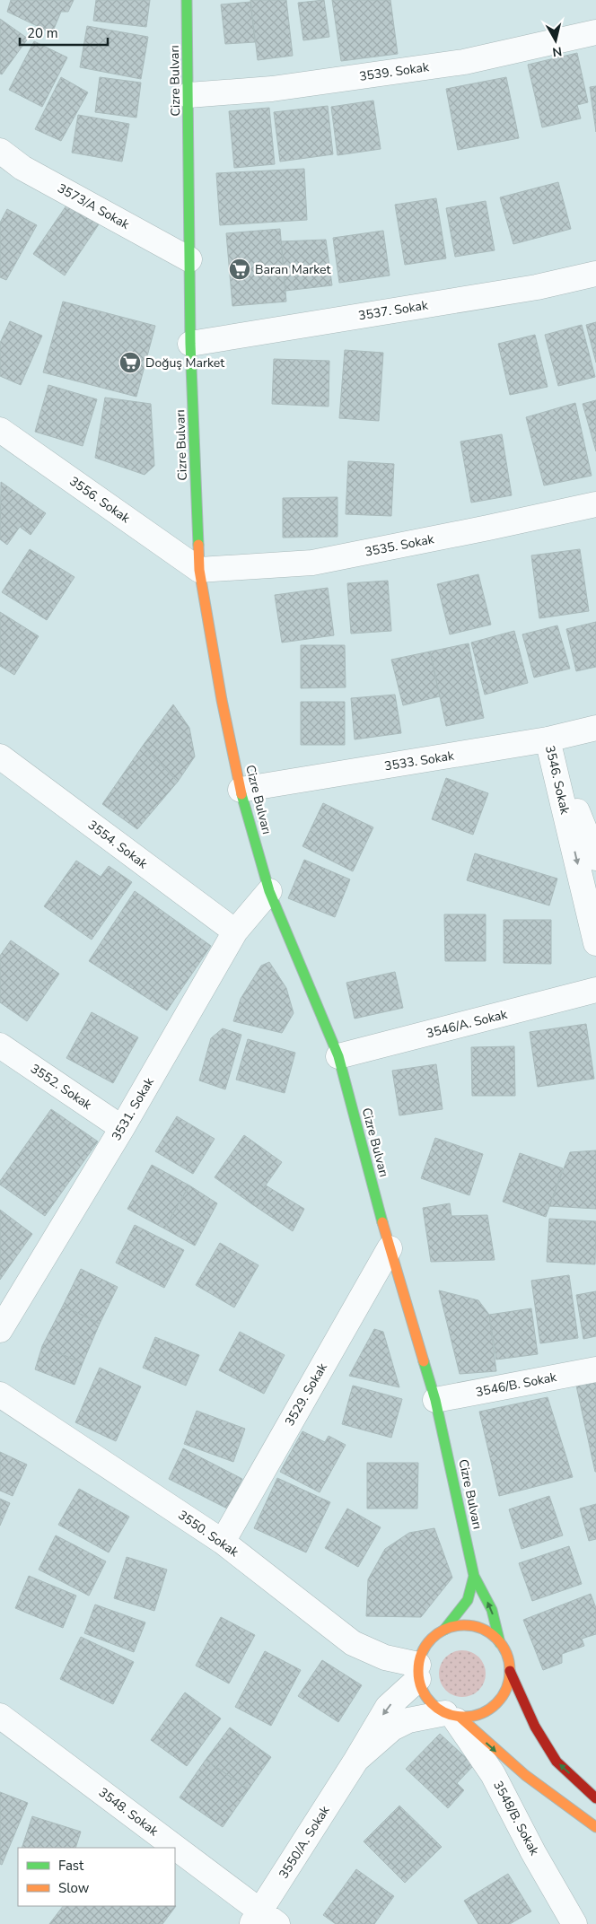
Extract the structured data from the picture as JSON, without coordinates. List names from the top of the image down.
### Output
{
  "streets": {
    "main road": ["Cizre Bulvarı"],
    "street": [
      "3539. Sokak",
      "3573/A Sokak",
      "3537. Sokak",
      "3556. Sokak",
      "3535. Sokak",
      "3533. Sokak",
      "3546. Sokak",
      "3554. Sokak",
      "3546/A. Sokak",
      "3552. Sokak",
      "3531. Sokak",
      "3546/B. Sokak",
      "3529. Sokak",
      "3550. Sokak",
      "3548. Sokak",
      "3548/B. Sokak",
      "3550/A. Sokak"
    ]
  },
  "crossings": [
    ["3539. Sokak", "Cizre Bulvarı"],
    ["Cizre Bulvarı", "3573/A Sokak"],
    ["Cizre Bulvarı", "3537. Sokak"],
    ["Cizre Bulvarı", "3556. Sokak"],
    ["Cizre Bulvarı", "3535. Sokak"],
    ["Cizre Bulvarı", "3533. Sokak"],
    ["Cizre Bulvarı", "3546/A. Sokak"],
    ["Cizre Bulvarı", "3531. Sokak"],
    ["Cizre Bulvarı", "3546/B. Sokak"],
    ["Cizre Bulvarı", "3529. Sokak"],
    ["3556. Sokak", "3535. Sokak"],
    ["3533. Sokak", "3546. Sokak"],
    ["3554. Sokak", "3531. Sokak"],
    ["3552. Sokak", "3531. Sokak"],
    ["3529. Sokak", "3550. Sokak"],
    ["3550. Sokak", "3548/B. Sokak"],
    ["3550. Sokak", "3550/A. Sokak"],
    ["3548. Sokak", "3550/A. Sokak"],
    ["3548/B. Sokak", "3550/A. Sokak"]
  ],
  "one_way": ["3550/A. Sokak"],
  "places": {
    "supermarket": ["Baran Market", "Doğuş Market"]
  },
  "legend": ["Fast", "Slow"],
  "scale_bar": "20 m",
  "north": "bottom"
}
